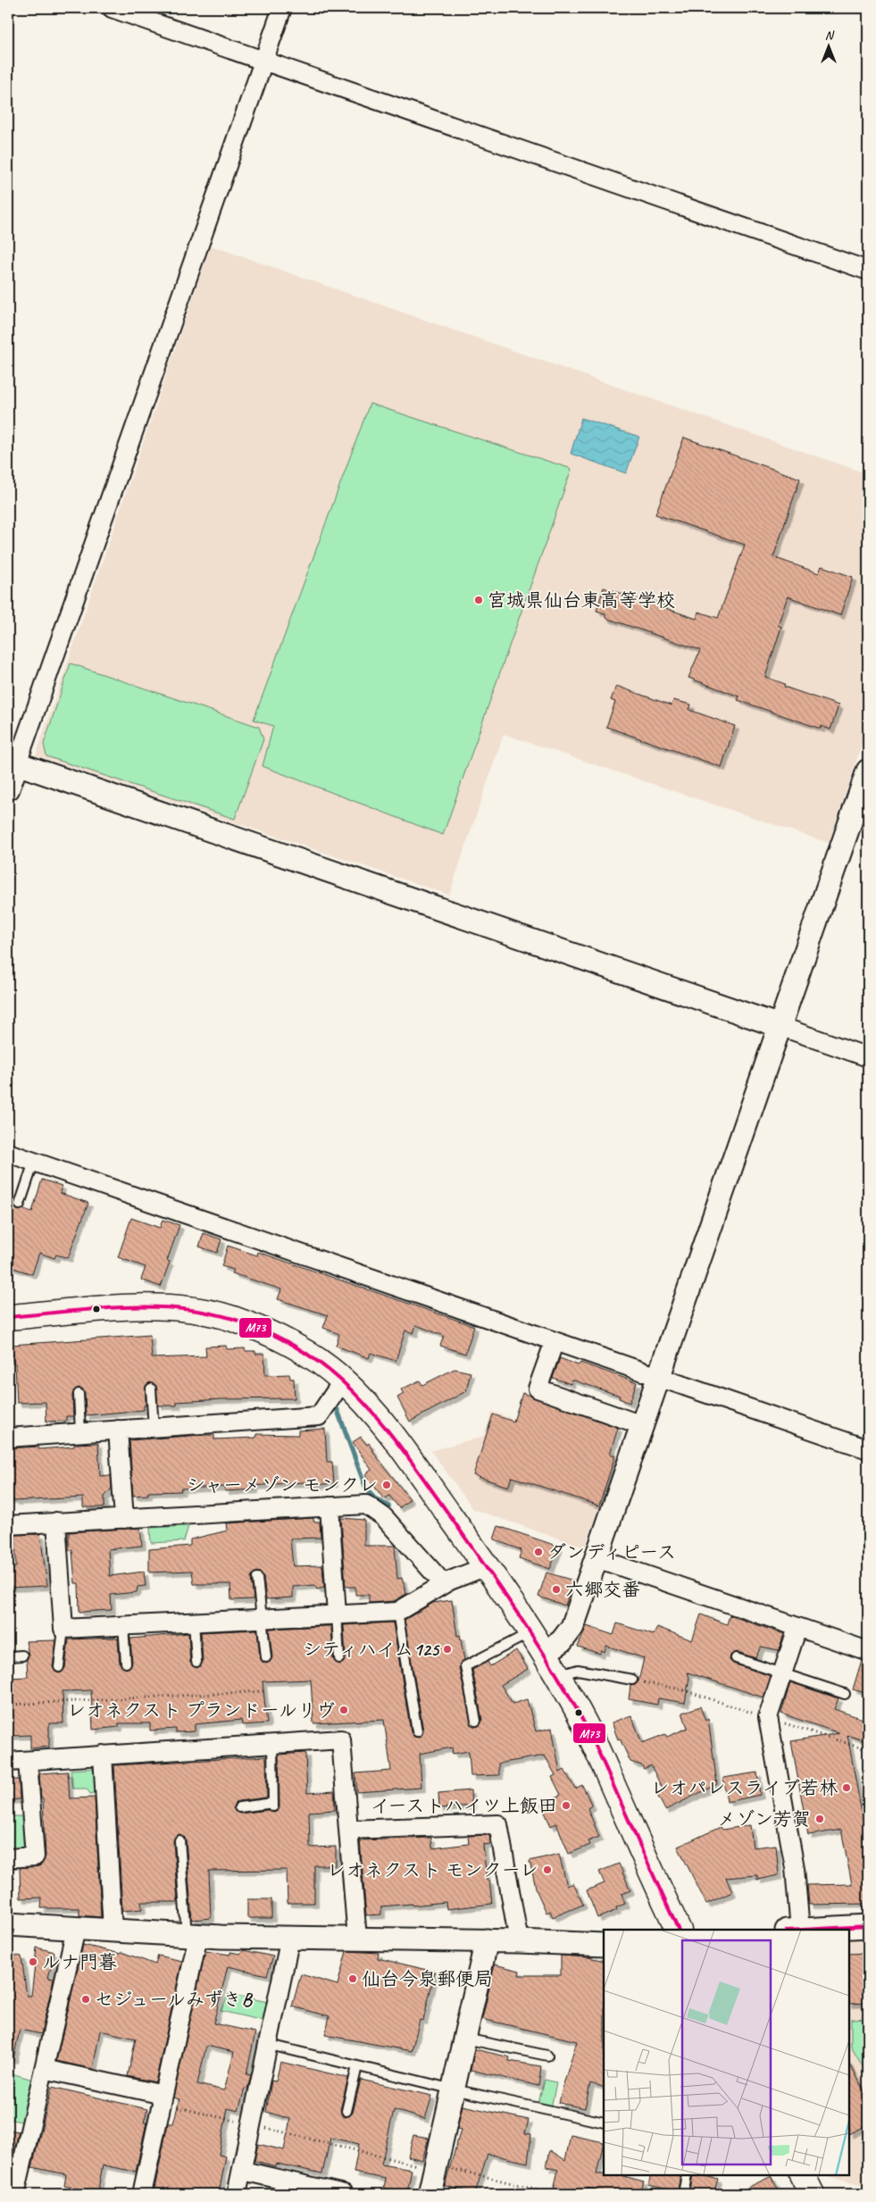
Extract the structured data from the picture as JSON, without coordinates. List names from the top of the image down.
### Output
{
  "places": [
    "宮城県仙台東高等学校",
    "シャーメゾン モンクレ",
    "ダンディピース",
    "六郷交番",
    "シティハイム125",
    "レオネクスト プランドールリヴ",
    "レオパレスライブ若林",
    "イーストハイツ上飯田",
    "メゾン芳賀",
    "レオネクスト モンクーレ",
    "ルナ門暮",
    "仙台今泉郵便局",
    "セジュールみずきB"
  ],
  "lines": ["transit line M73"],
  "north": "top"
}
